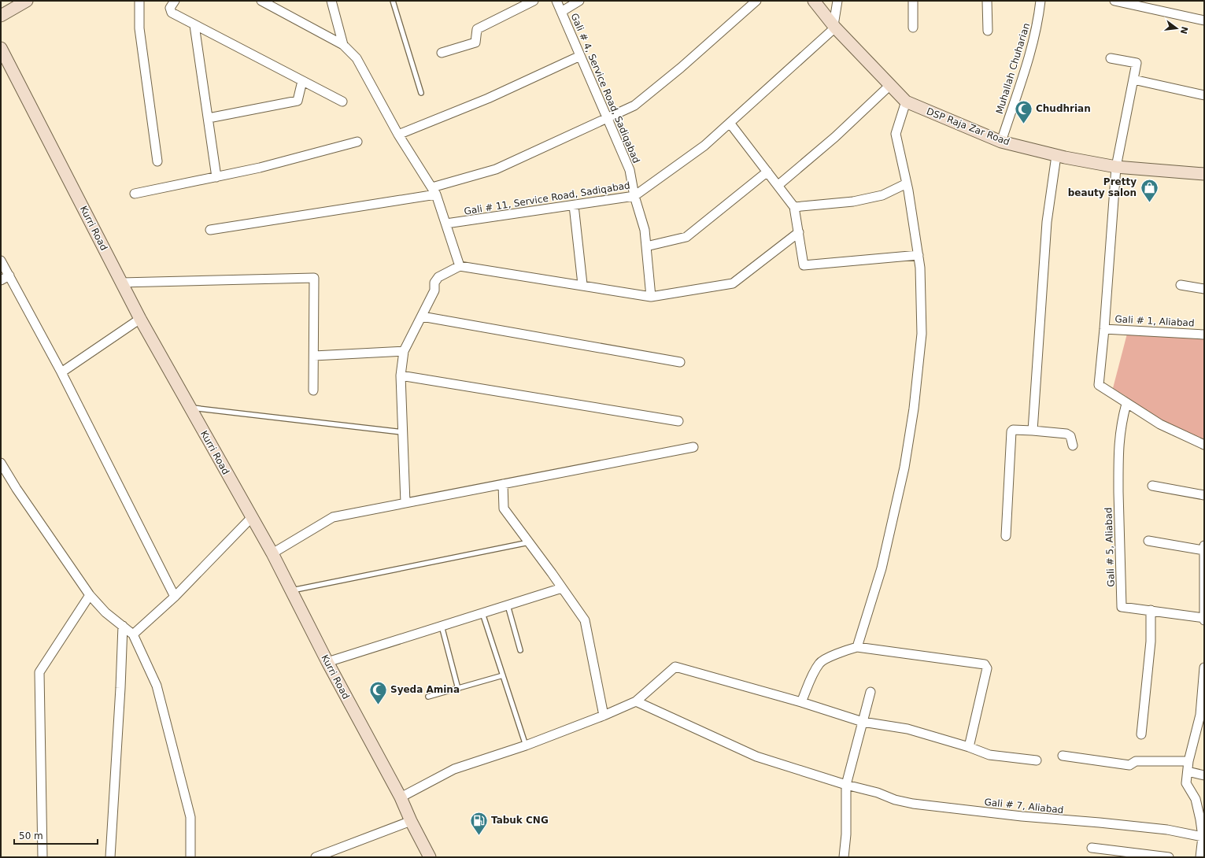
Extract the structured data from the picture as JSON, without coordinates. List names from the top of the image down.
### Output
{
  "streets": {
    "main road": ["DSP Raja Zar Road", "Kurri Road"],
    "street": [
      "Muhallah Chuharian",
      "Gali # 4, Service Road, Sadiqabad",
      "Gali # 11, Service Road, Sadiqabad",
      "Gali # 1, Aliabad",
      "Gali # 5, Aliabad",
      "Gali # 7, Aliabad"
    ]
  },
  "crossings": [
    ["Muhallah Chuharian", "DSP Raja Zar Road"],
    ["Gali # 4, Service Road, Sadiqabad", "Gali # 11, Service Road, Sadiqabad"],
    ["DSP Raja Zar Road", "Gali # 11, Service Road, Sadiqabad"]
  ],
  "places": {
    "mosque": ["Chudhrian", "Syeda Amina"],
    "shop": ["Pretty beauty salon"],
    "fuel station": ["Tabuk CNG"]
  },
  "scale_bar": "50 m",
  "north": "right"
}
